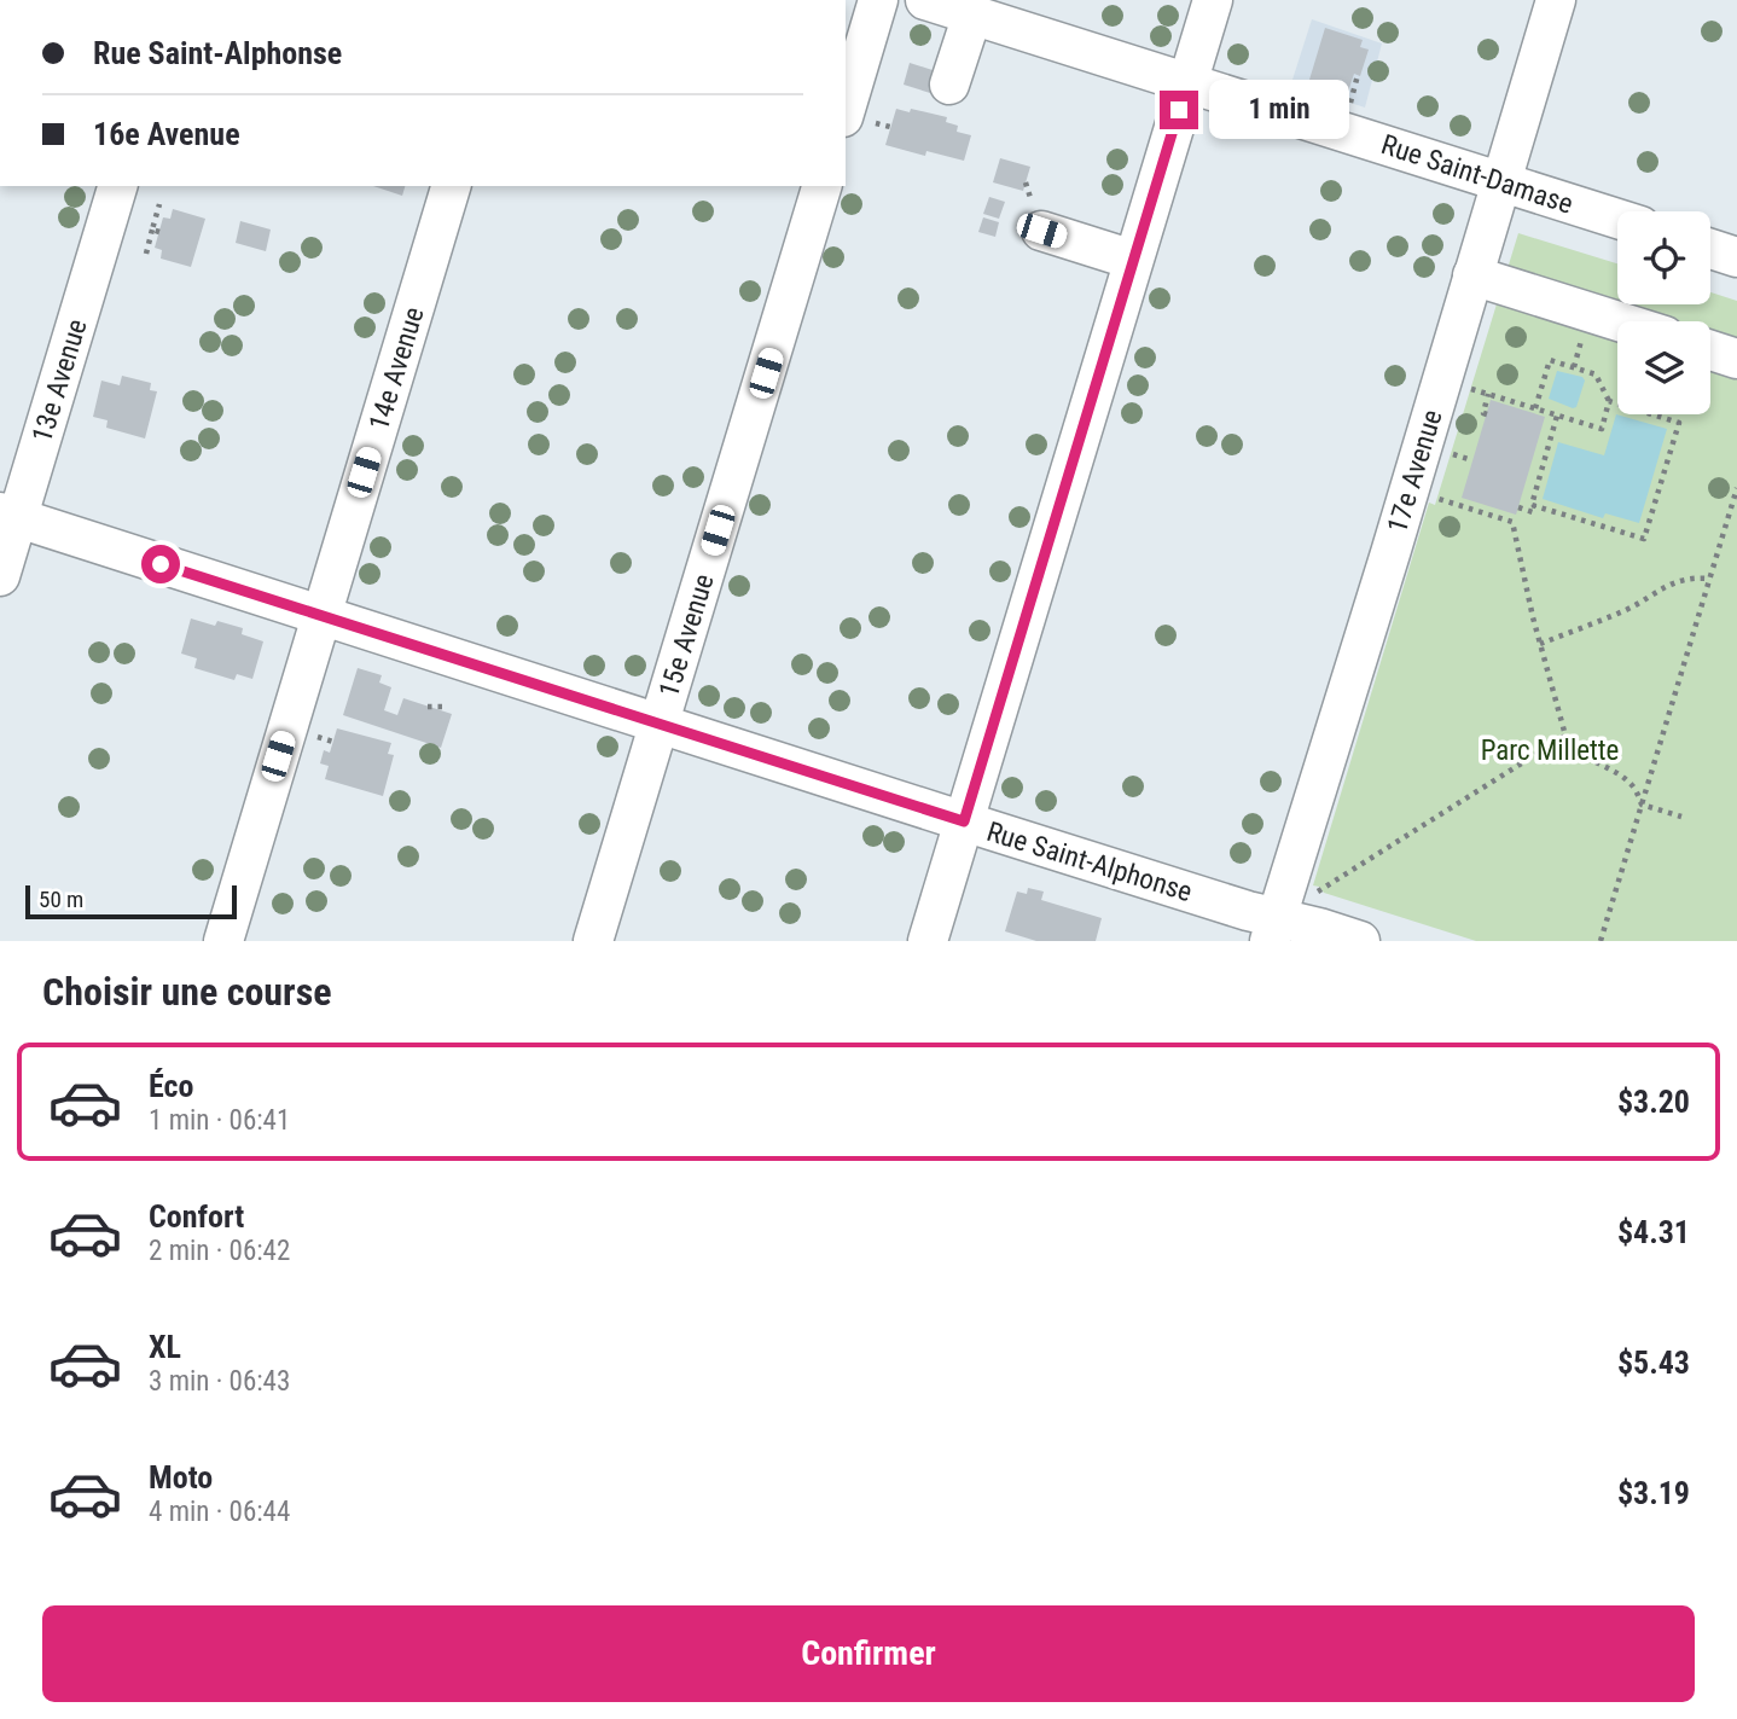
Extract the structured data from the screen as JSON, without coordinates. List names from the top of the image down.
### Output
{
  "streets": {
    "street": [
      "Rue Saint-Damase",
      "14e Avenue",
      "13e Avenue",
      "17e Avenue",
      "15e Avenue",
      "Rue Saint-Alphonse"
    ]
  },
  "crossings": [
    ["Rue Saint-Damase", "17e Avenue"],
    ["14e Avenue", "Rue Saint-Alphonse"],
    ["13e Avenue", "Rue Saint-Alphonse"],
    ["17e Avenue", "Rue Saint-Alphonse"],
    ["15e Avenue", "Rue Saint-Alphonse"]
  ],
  "parks": ["Parc Millette"],
  "scale_bar": "50 m",
  "page": {
    "banner": ["Rue Saint-Alphonse", "16e Avenue"],
    "bubble": "1 min",
    "scale": "50 m",
    "heading": "Choisir une course",
    "list": [
      {
        "name": "Éco",
        "note": "1 min · 06:41",
        "value": "$3.20"
      },
      {
        "name": "Confort",
        "note": "2 min · 06:42",
        "value": "$4.31"
      },
      {
        "name": "XL",
        "note": "3 min · 06:43",
        "value": "$5.43"
      },
      {
        "name": "Moto",
        "note": "4 min · 06:44",
        "value": "$3.19"
      }
    ],
    "buttons": "Confirmer"
  }
}
